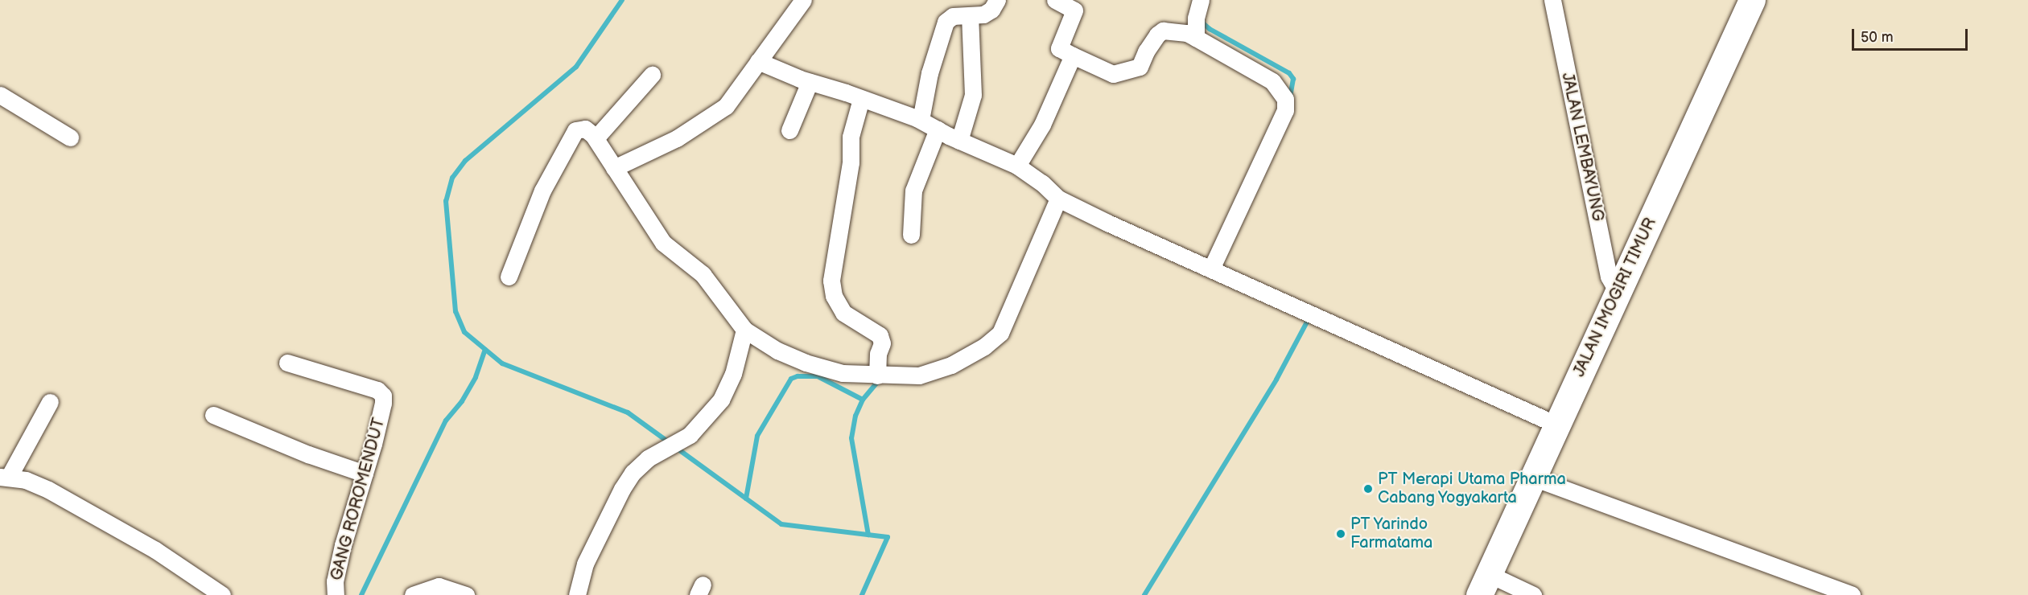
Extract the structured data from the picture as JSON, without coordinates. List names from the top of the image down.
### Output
{
  "streets": {
    "main road": ["JALAN IMOGIRI TIMUR"],
    "street": ["JALAN LEMBAYUNG", "GANG ROROMENDUT"]
  },
  "crossings": [
    ["JALAN LEMBAYUNG", "JALAN IMOGIRI TIMUR"]
  ],
  "places": ["PT Merapi Utama Pharma Cabang Yogyakarta", "PT Yarindo Farmatama"],
  "scale_bar": "50 m"
}
